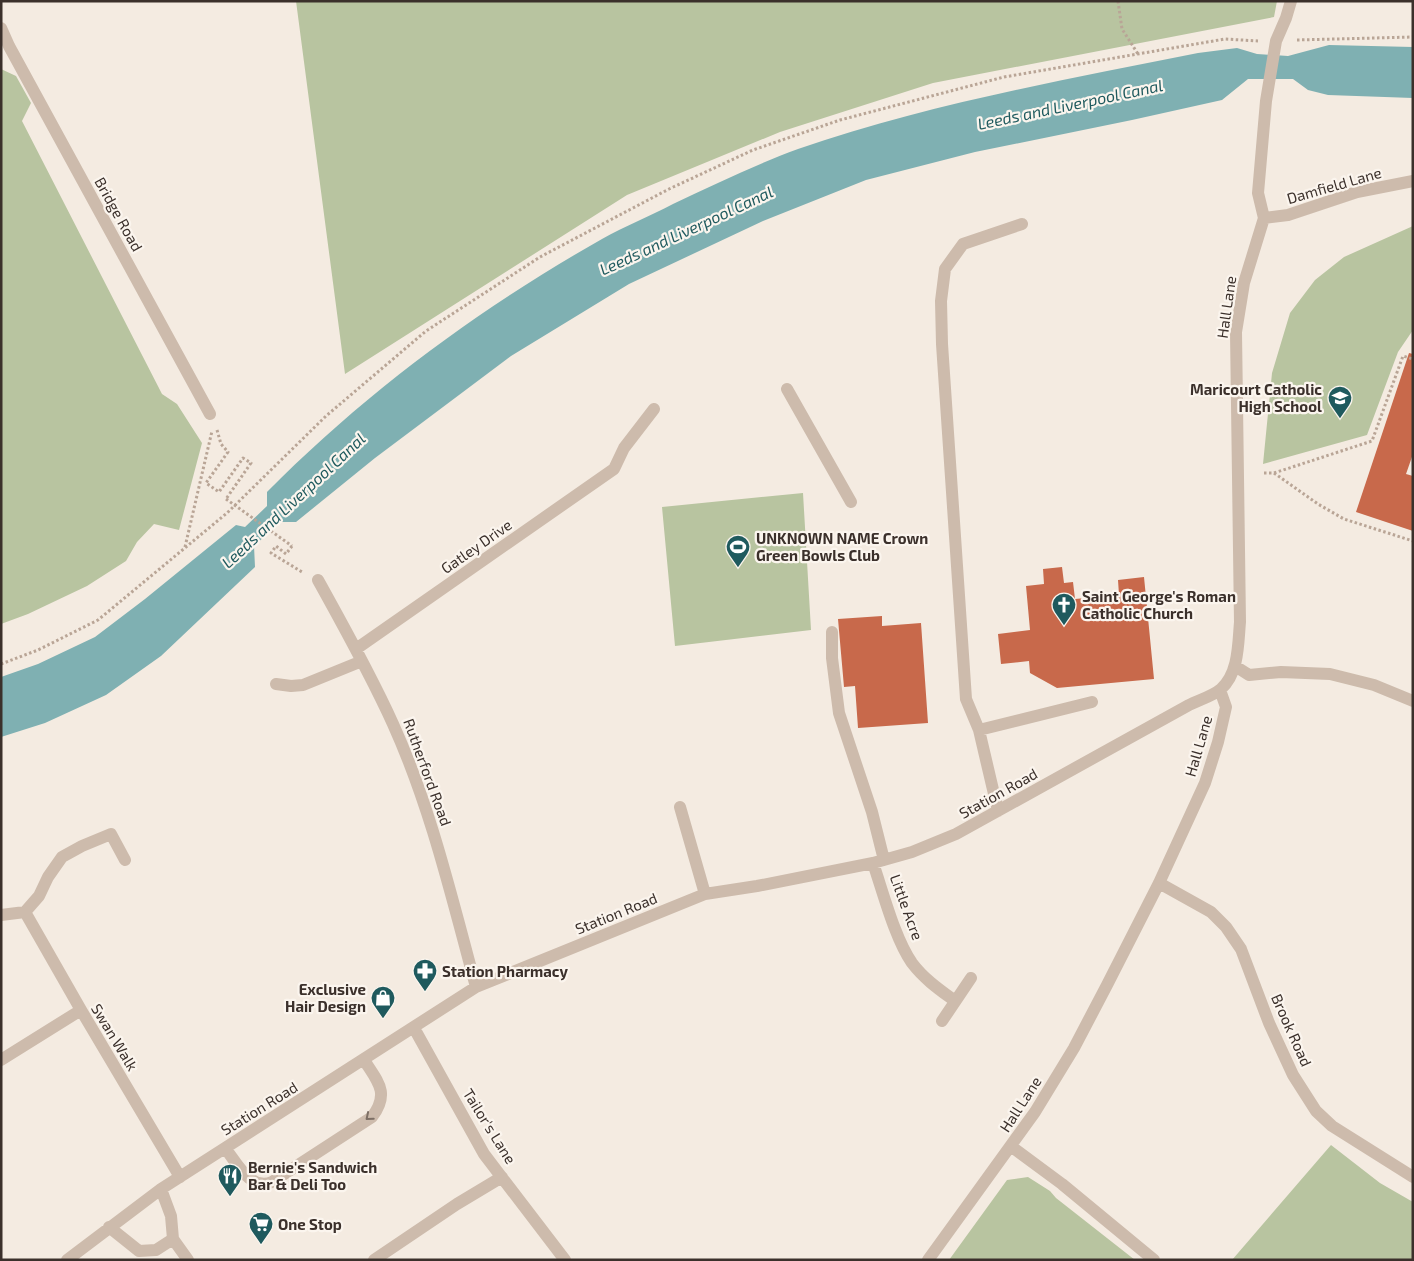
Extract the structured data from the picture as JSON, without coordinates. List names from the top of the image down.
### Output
{
  "streets": {
    "street": [
      "Damfield Lane",
      "Bridge Road",
      "Hall Lane",
      "Gatley Drive",
      "Rutherford Road",
      "Station Road",
      "Little Acre",
      "Brook Road",
      "Swan Walk",
      "Tailor's Lane"
    ]
  },
  "crossings": [
    ["Damfield Lane", "Hall Lane"],
    ["Hall Lane", "Station Road"],
    ["Hall Lane", "Brook Road"],
    ["Gatley Drive", "Rutherford Road"],
    ["Rutherford Road", "Station Road"],
    ["Station Road", "Little Acre"],
    ["Station Road", "Swan Walk"],
    ["Station Road", "Tailor's Lane"]
  ],
  "water": ["Leeds and Liverpool Canal"],
  "places": {
    "school or university": ["Maricourt Catholic High School"],
    "sports": ["UNKNOWN NAME Crown Green Bowls Club"],
    "church": ["Saint George's Roman Catholic Church"],
    "pharmacy": ["Station Pharmacy"],
    "shop": ["Exclusive Hair Design"],
    "restaurant": ["Bernie's Sandwich Bar & Deli Too"],
    "supermarket": ["One Stop"]
  }
}
